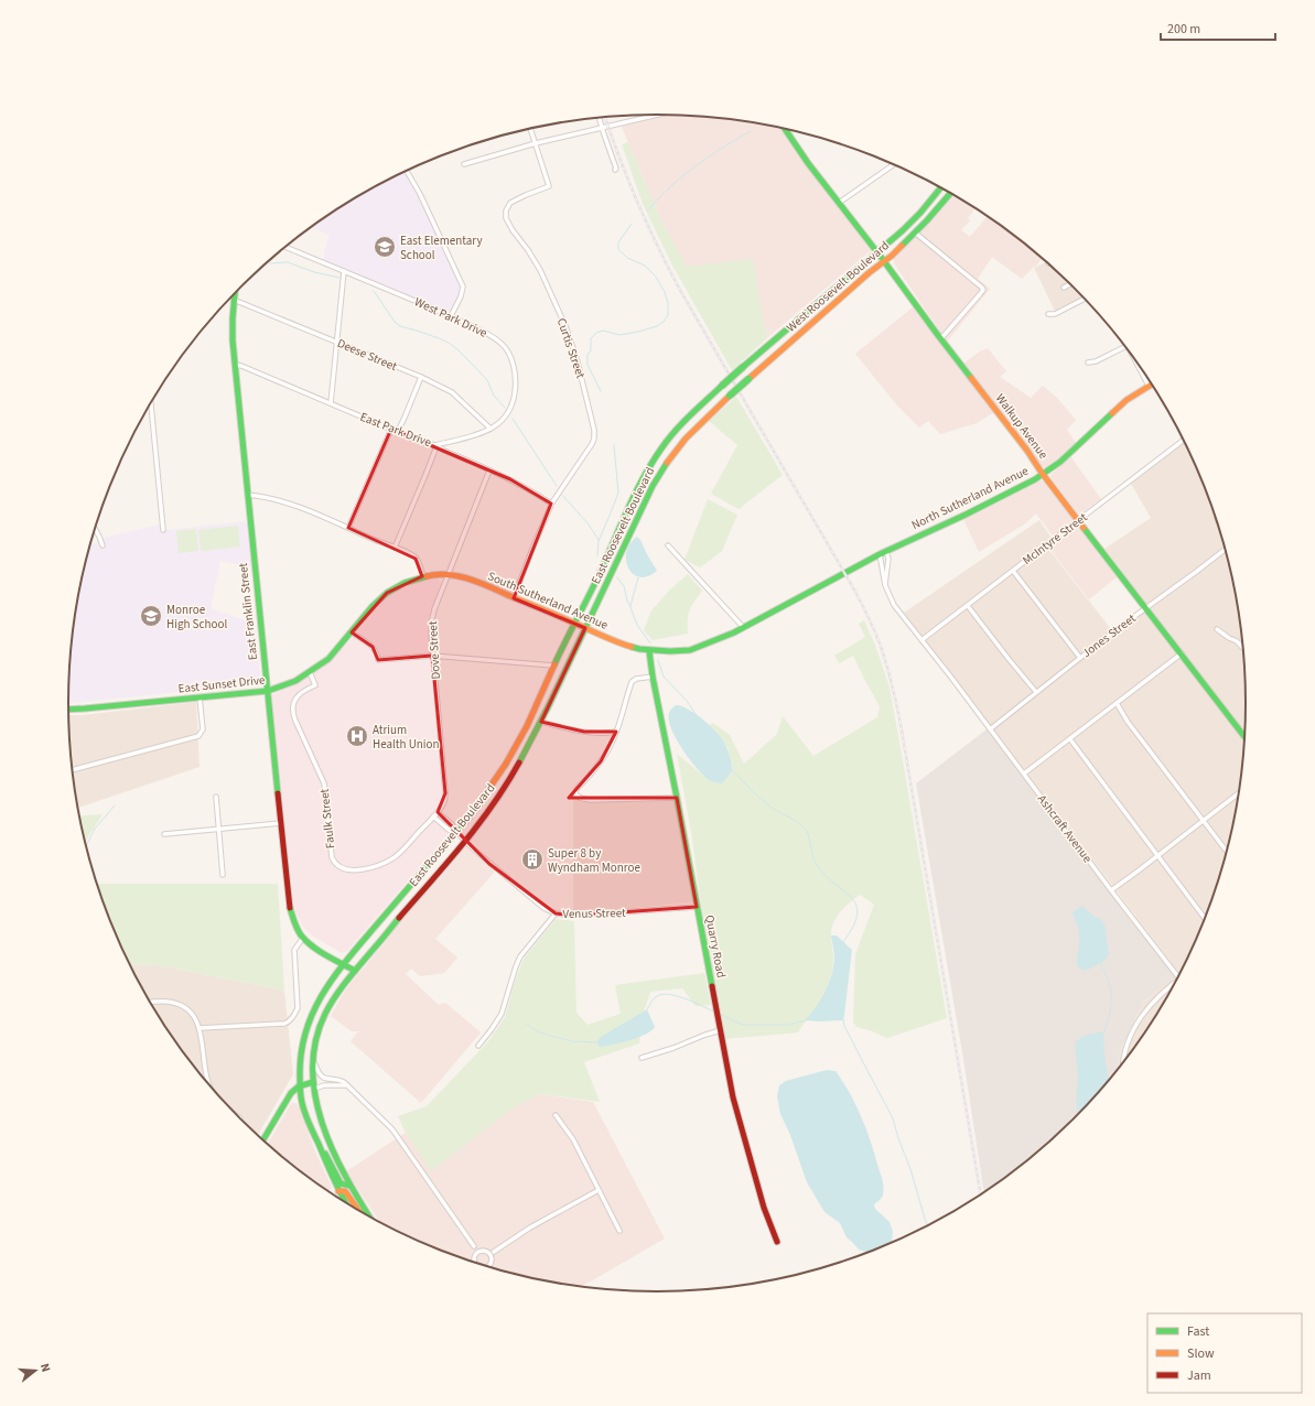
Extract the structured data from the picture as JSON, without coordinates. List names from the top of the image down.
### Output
{
  "streets": {
    "main road": [
      "West Roosevelt Boulevard",
      "Walkup Avenue",
      "North Sutherland Avenue",
      "East Roosevelt Boulevard",
      "South Sutherland Avenue",
      "East Franklin Street",
      "East Sunset Drive",
      "Quarry Road"
    ],
    "street": [
      "West Park Drive",
      "Curtis Street",
      "Deese Street",
      "East Park Drive",
      "McIntyre Street",
      "Jones Street",
      "Dove Street",
      "Faulk Street",
      "Ashcraft Avenue",
      "Venus Street"
    ]
  },
  "crossings": [
    ["West Roosevelt Boulevard", "Walkup Avenue"],
    ["West Roosevelt Boulevard", "East Roosevelt Boulevard"],
    ["West Park Drive", "Deese Street"],
    ["West Park Drive", "East Park Drive"],
    ["Curtis Street", "East Park Drive"],
    ["Curtis Street", "South Sutherland Avenue"],
    ["Deese Street", "East Franklin Street"],
    ["Walkup Avenue", "North Sutherland Avenue"],
    ["Walkup Avenue", "McIntyre Street"],
    ["Walkup Avenue", "Jones Street"],
    ["East Park Drive", "East Franklin Street"],
    ["East Park Drive", "Dove Street"],
    ["North Sutherland Avenue", "South Sutherland Avenue"],
    ["North Sutherland Avenue", "Ashcraft Avenue"],
    ["East Roosevelt Boulevard", "South Sutherland Avenue"],
    ["East Roosevelt Boulevard", "Venus Street"],
    ["McIntyre Street", "Ashcraft Avenue"],
    ["South Sutherland Avenue", "Dove Street"],
    ["South Sutherland Avenue", "East Sunset Drive"],
    ["South Sutherland Avenue", "Quarry Road"],
    ["East Franklin Street", "East Sunset Drive"],
    ["Jones Street", "Ashcraft Avenue"],
    ["Dove Street", "Faulk Street"],
    ["East Sunset Drive", "Faulk Street"],
    ["Venus Street", "Quarry Road"]
  ],
  "places": {
    "school or university": ["East Elementary School", "Monroe High School"],
    "hospital": ["Atrium Health Union"],
    "building": ["Super 8 by Wyndham Monroe"]
  },
  "legend": ["Fast", "Slow", "Jam"],
  "scale_bar": "200 m",
  "north": "right"
}
